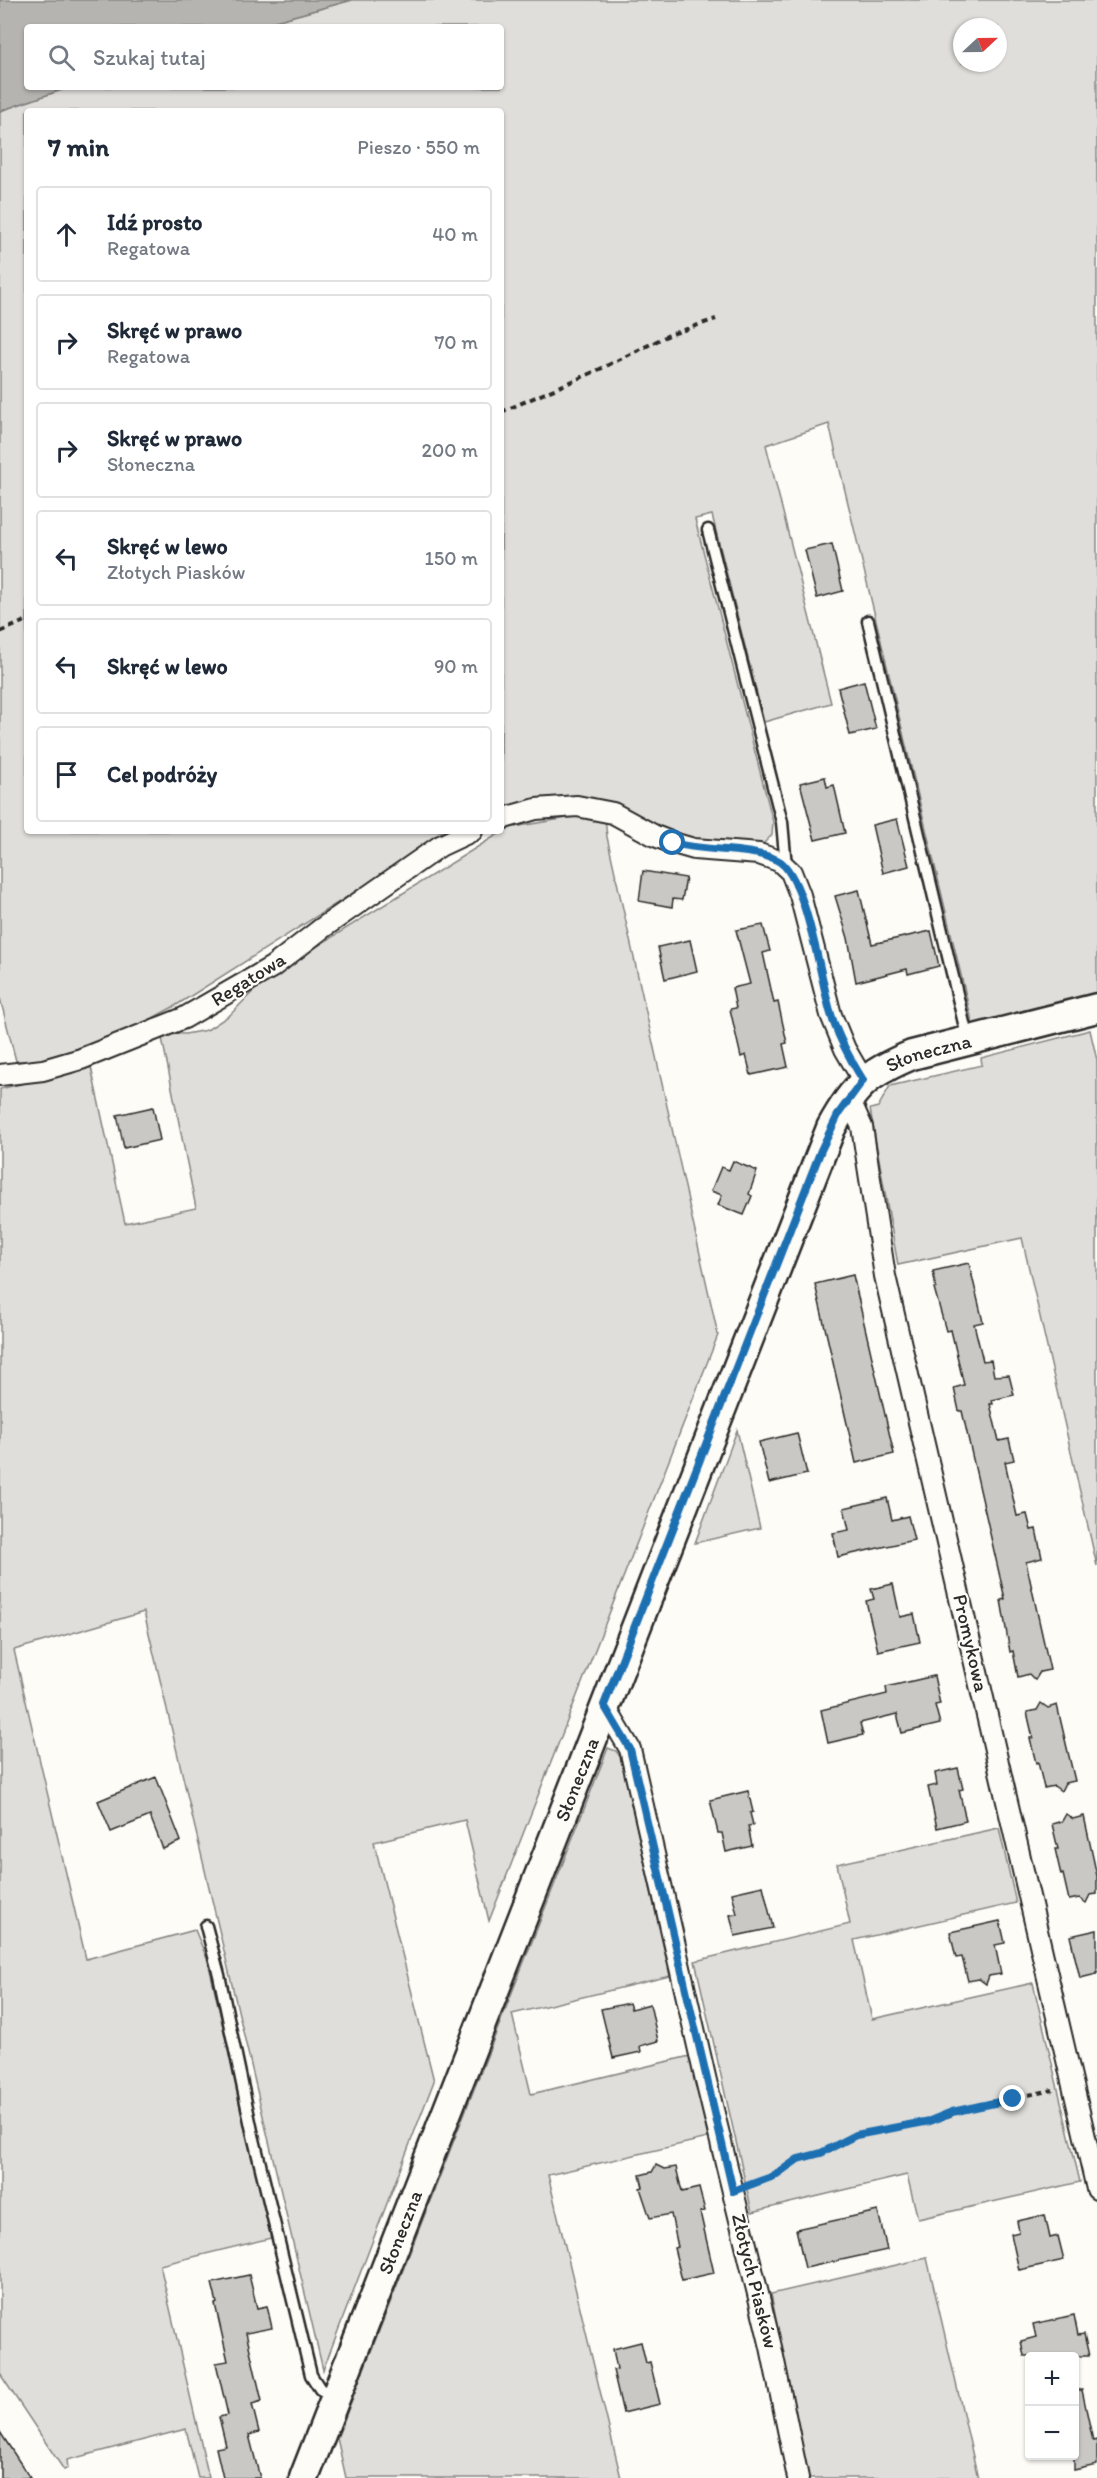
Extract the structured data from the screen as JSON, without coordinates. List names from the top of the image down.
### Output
{
  "streets": {
    "street": [
      "Regatowa",
      "Słoneczna",
      "Promykowa",
      "Złotych Piasków"
    ]
  },
  "crossings": [
    ["Słoneczna", "Promykowa"],
    ["Słoneczna", "Złotych Piasków"]
  ],
  "north": "right",
  "page": {
    "search": "Szukaj tutaj",
    "heading": ["7 min", "Pieszo · 550 m"],
    "list": [
      ["Idź prosto", "Regatowa", "40 m"],
      ["Skręć w prawo", "Regatowa", "70 m"],
      ["Skręć w prawo", "Słoneczna", "200 m"],
      ["Skręć w lewo", "Złotych Piasków", "150 m"],
      ["Skręć w lewo", "90 m"],
      "Cel podróży"
    ],
    "map_buttons": ["+", "−"]
  }
}
